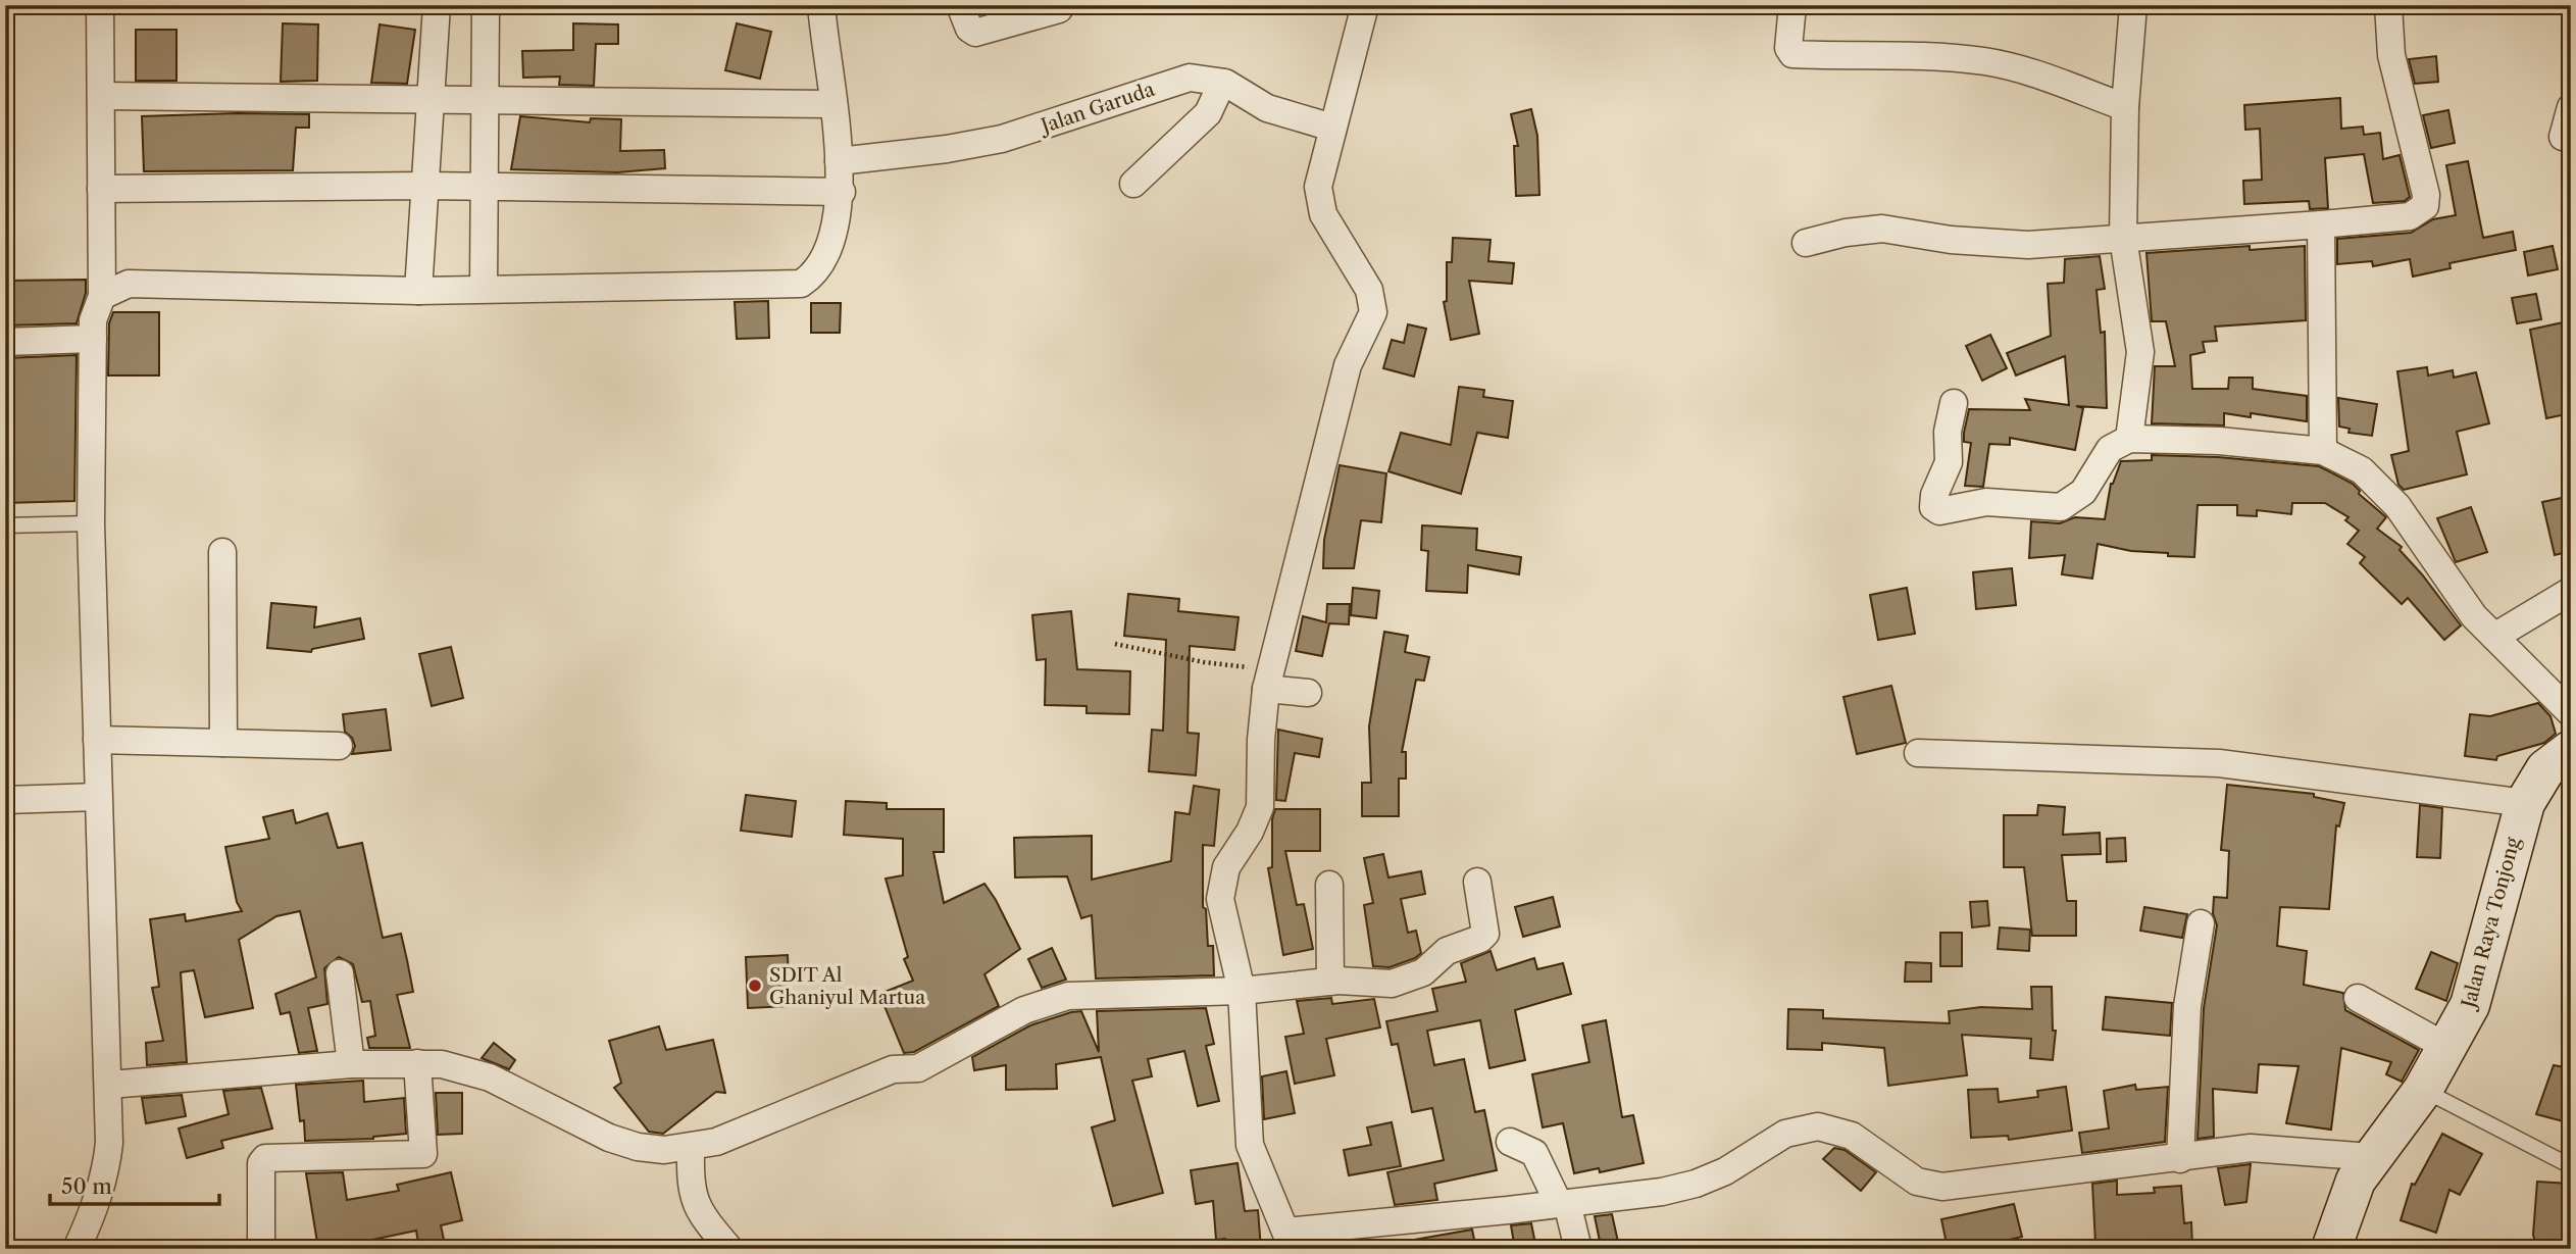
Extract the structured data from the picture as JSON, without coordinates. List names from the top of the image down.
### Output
{
  "streets": {
    "main road": ["Jalan Raya Tonjong"],
    "street": ["Jalan Garuda"]
  },
  "places": ["SDIT Al Ghaniyul Martua"],
  "scale_bar": "50 m"
}
